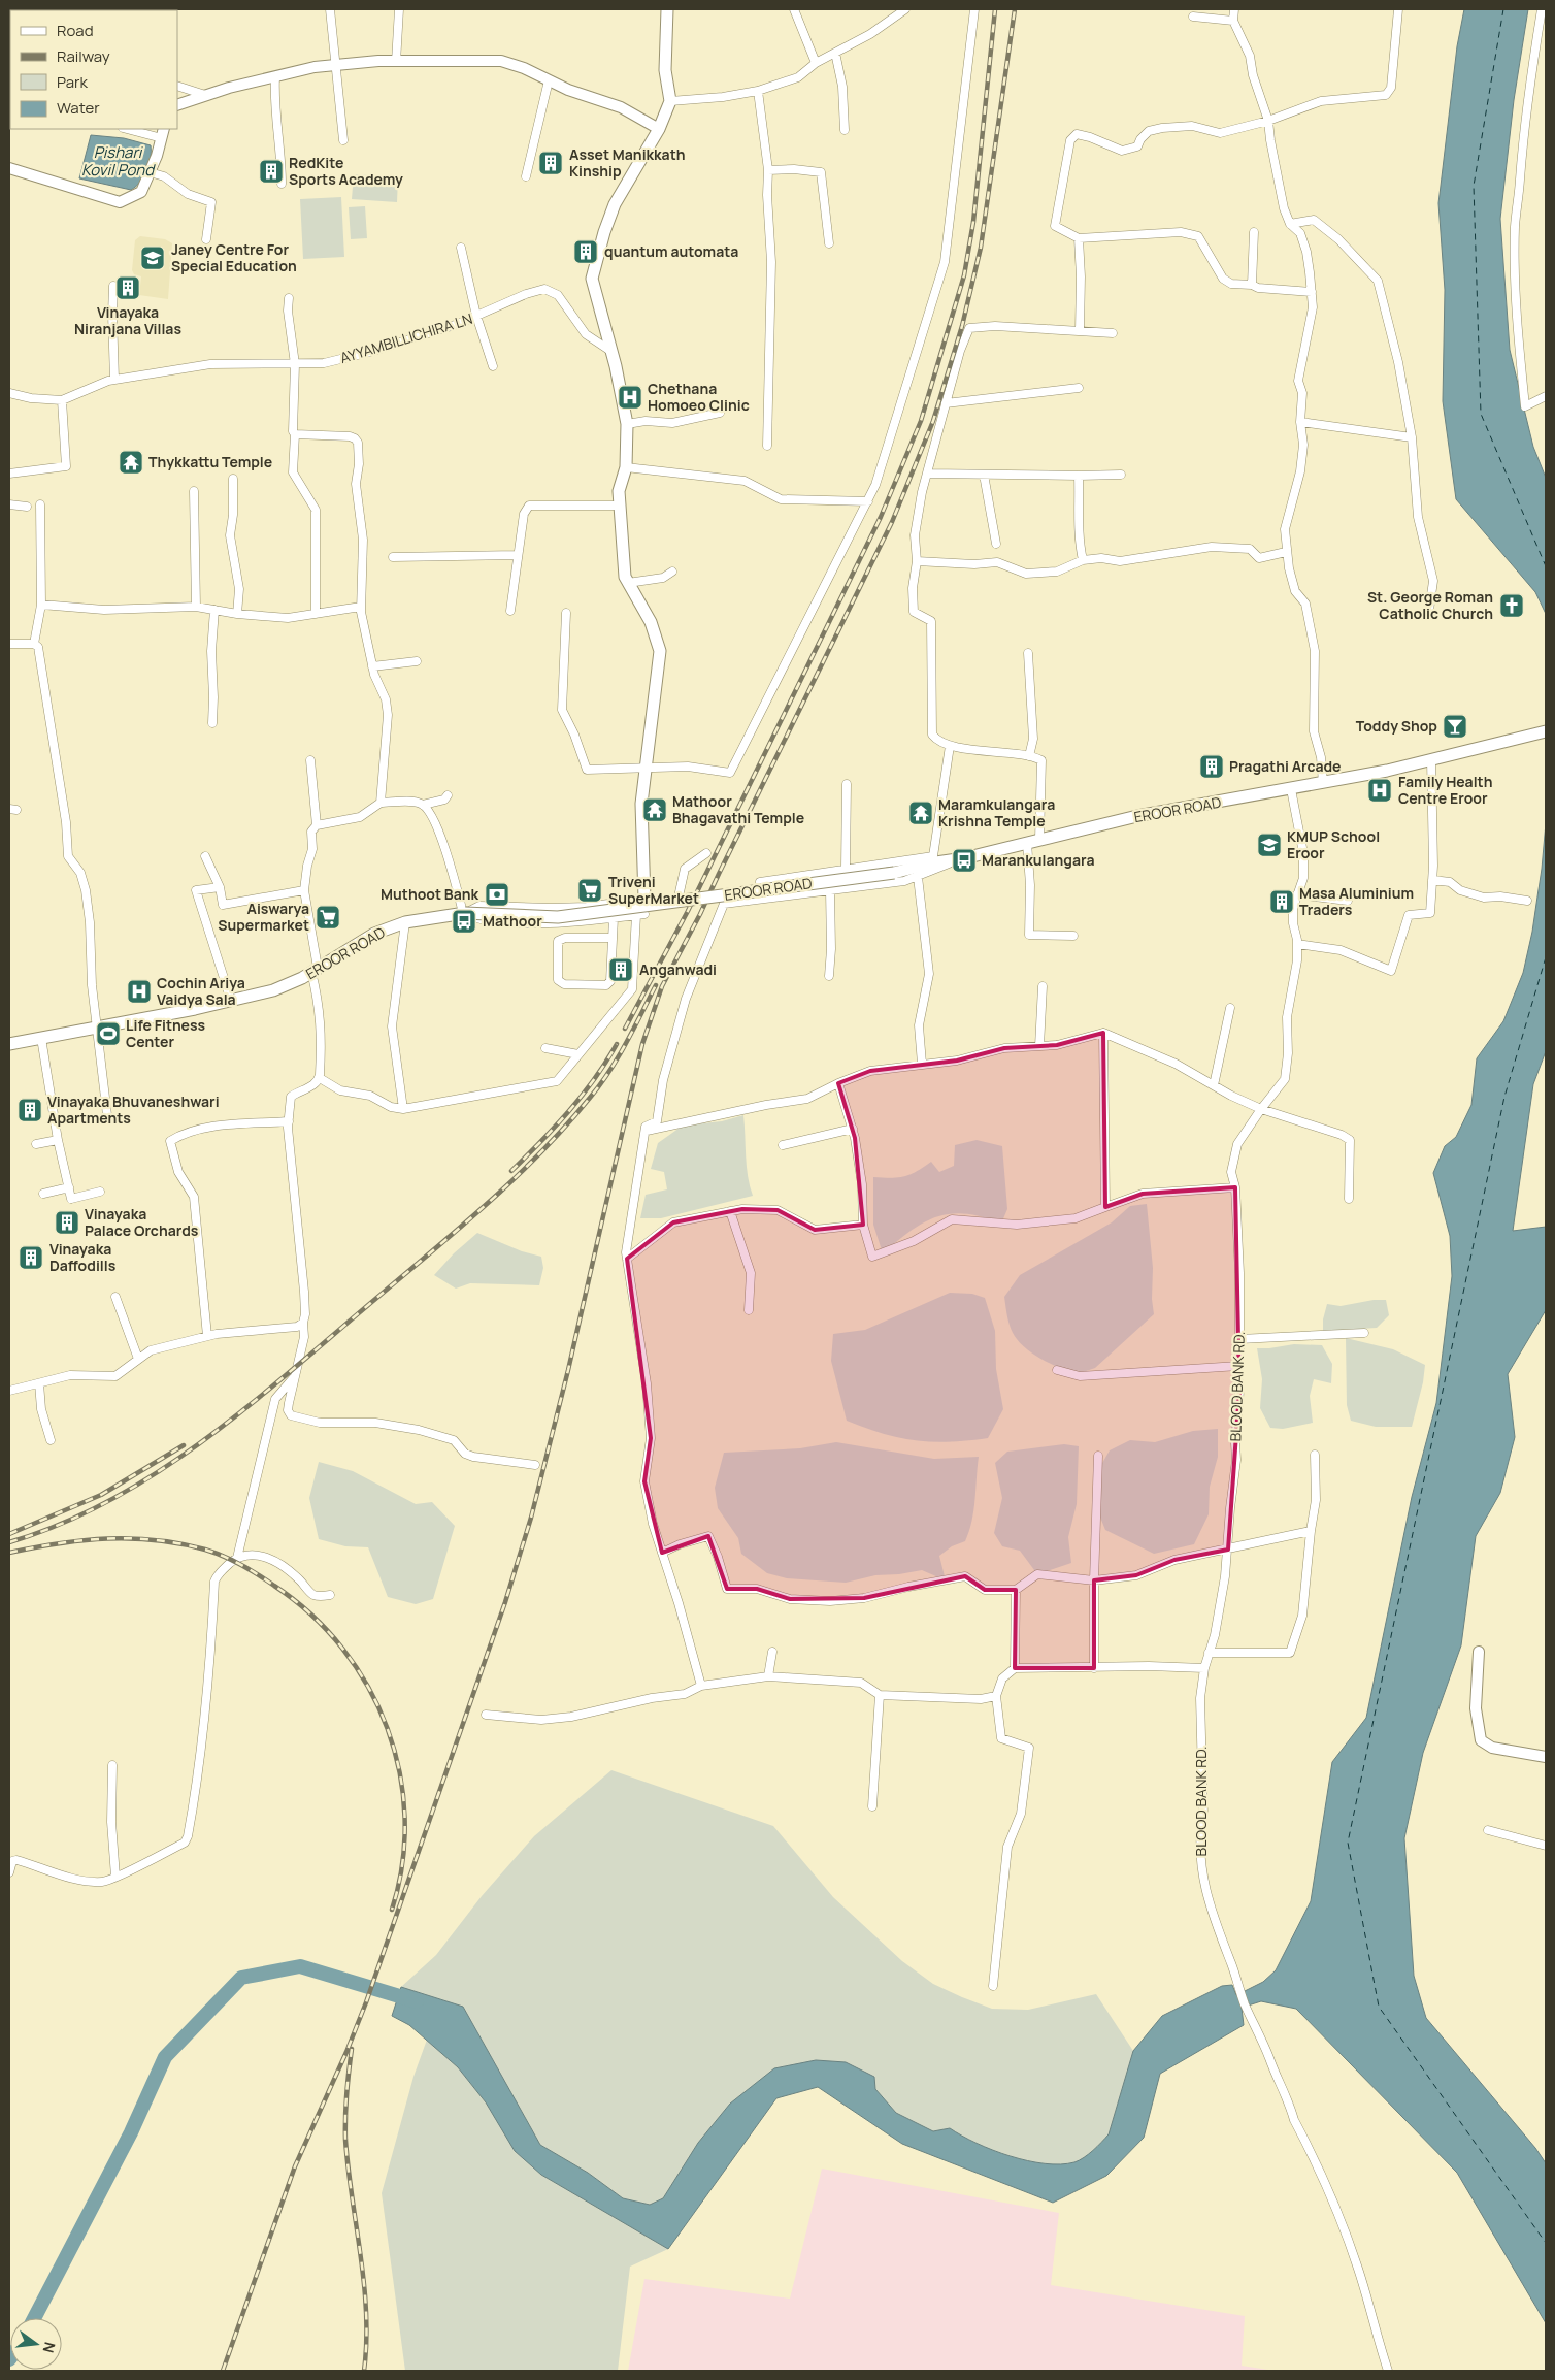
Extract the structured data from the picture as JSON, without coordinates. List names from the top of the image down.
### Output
{
  "streets": {
    "main road": ["EROOR ROAD"],
    "street": ["AYYAMBILLICHIRA LN", "BLOOD BANK RD."]
  },
  "crossings": [
    ["EROOR ROAD", "BLOOD BANK RD."]
  ],
  "water": ["Pishari Kovil Pond"],
  "places": {
    "building": [
      "Asset Manikkath Kinship",
      "RedKite Sports Academy",
      "quantum automata",
      "Vinayaka Niranjana Villas",
      "Pragathi Arcade",
      "Masa Aluminium Traders",
      "Anganwadi",
      "Vinayaka Bhuvaneshwari Apartments",
      "Vinayaka Palace Orchards",
      "Vinayaka Daffodills"
    ],
    "school or university": ["Janey Centre For Special Education", "KMUP School Eroor"],
    "hospital": ["Chethana Homoeo Clinic", "Family Health Centre Eroor", "Cochin Ariya Vaidya Sala"],
    "temple": ["Thykkattu Temple", "Mathoor Bhagavathi Temple", "Maramkulangara Krishna Temple"],
    "church": ["St. George Roman Catholic Church"],
    "bar": ["Toddy Shop"],
    "bus stop": ["Marankulangara", "Mathoor"],
    "supermarket": ["Triveni SuperMarket", "Aiswarya Supermarket"],
    "bank": ["Muthoot Bank"],
    "sports": ["Life Fitness Center"]
  },
  "legend": [
    "Road",
    "Railway",
    "Park",
    "Water"
  ],
  "north": "right"
}
